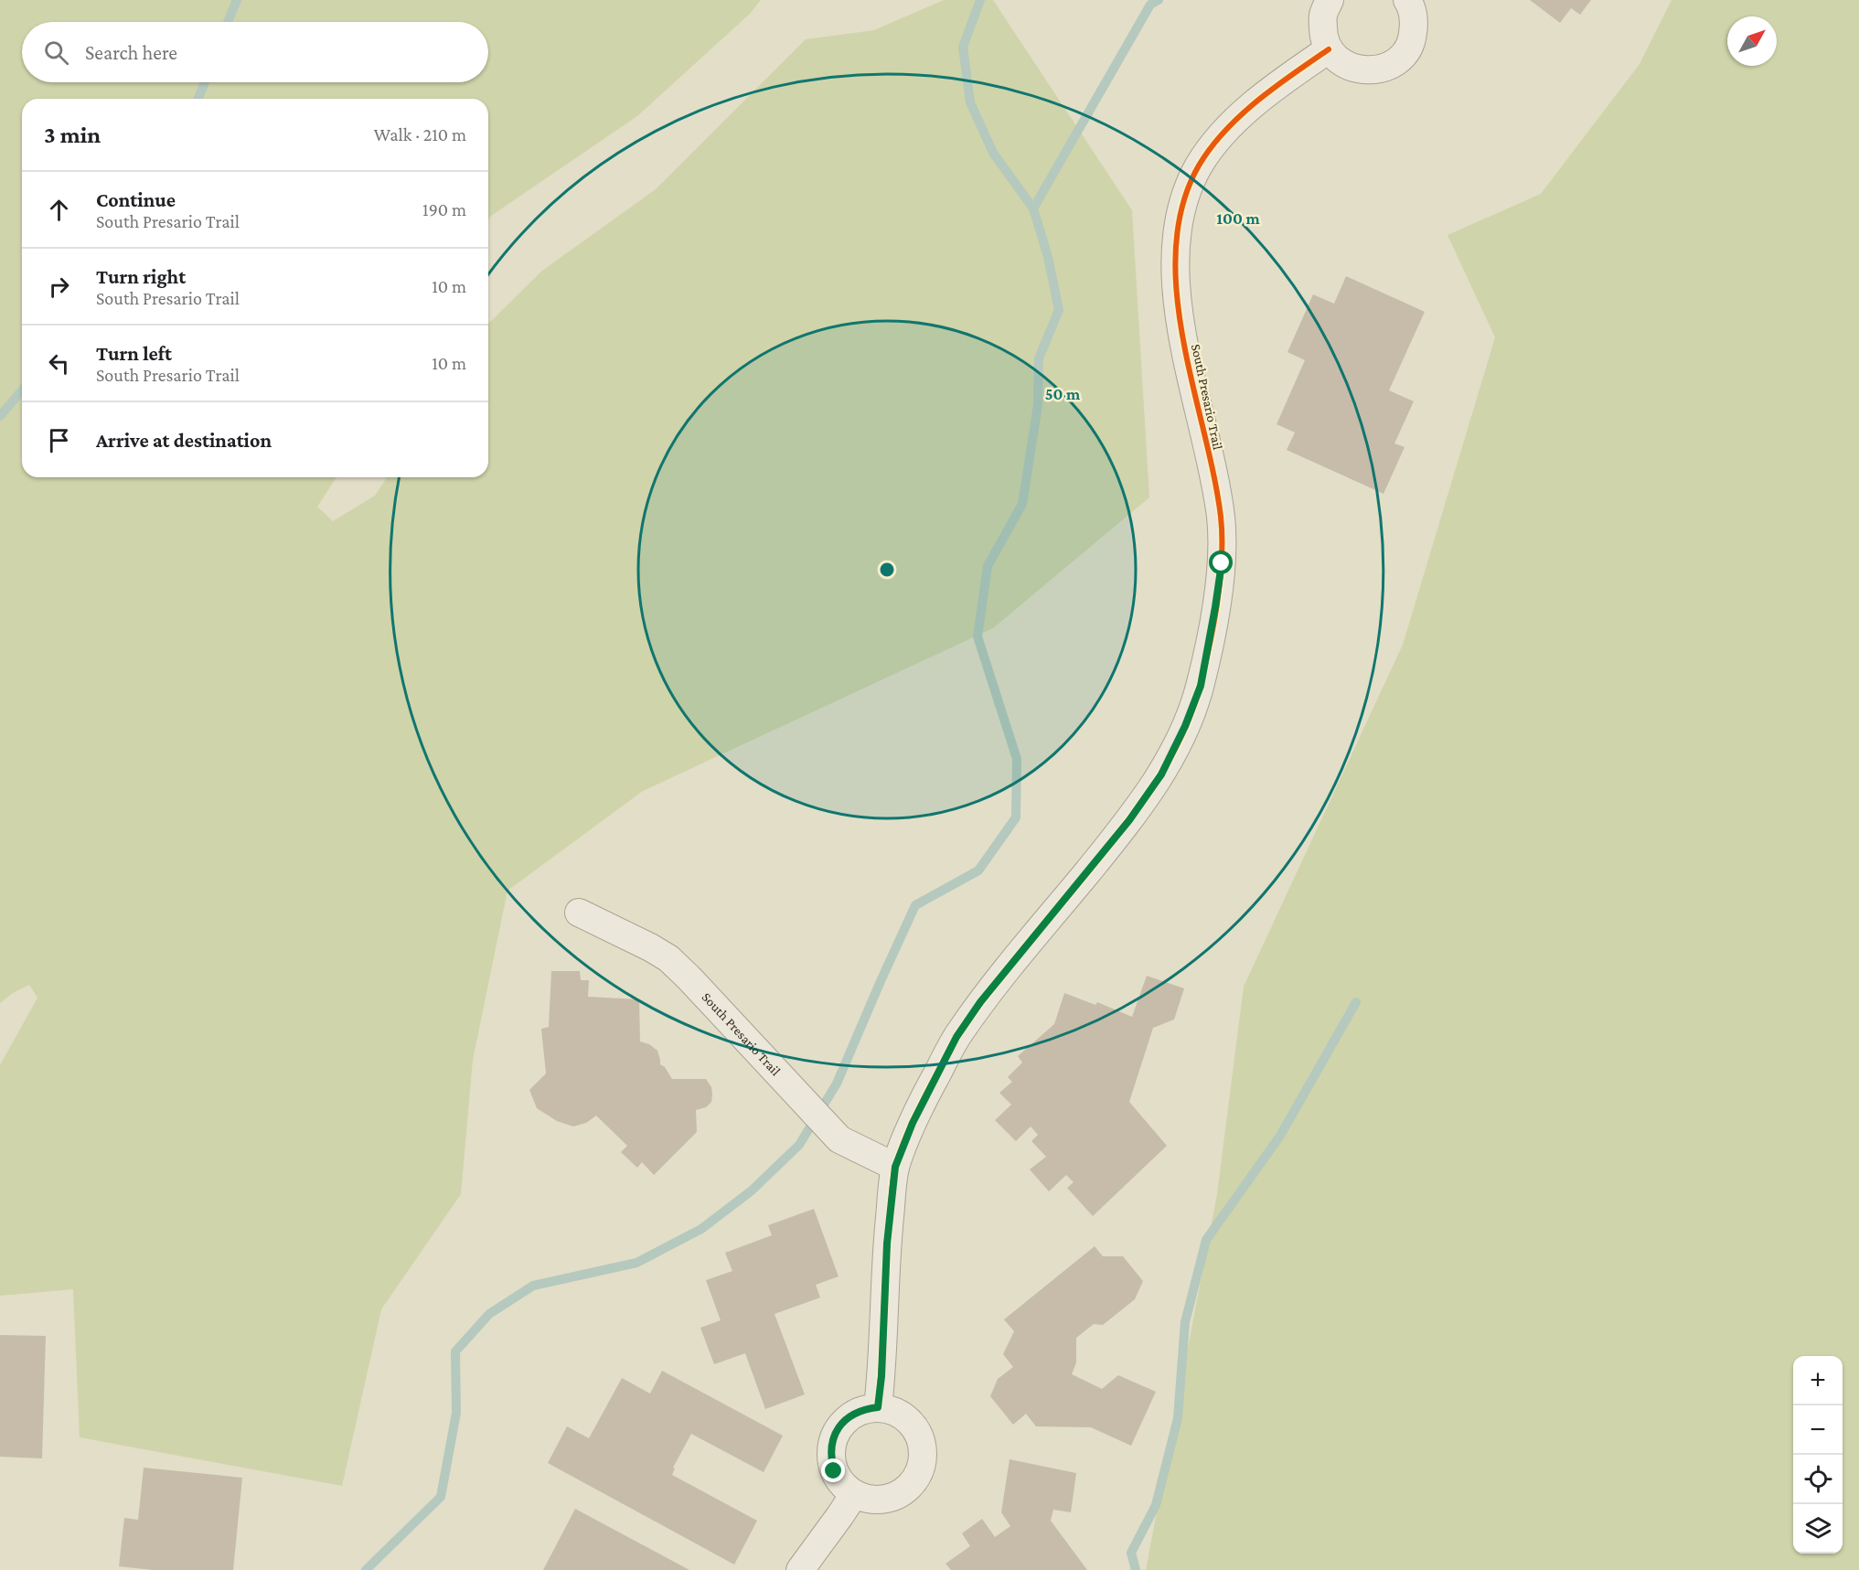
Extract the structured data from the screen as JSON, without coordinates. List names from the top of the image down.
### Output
{
  "streets": {
    "street": ["South Presario Trail"]
  },
  "north": "top right",
  "page": {
    "search": "Search here",
    "heading": ["3 min", "Walk · 210 m"],
    "list": [
      ["Continue", "South Presario Trail", "190 m"],
      ["Turn right", "South Presario Trail", "10 m"],
      ["Turn left", "South Presario Trail", "10 m"],
      "Arrive at destination"
    ],
    "map_buttons": ["+", "−"]
  },
  "rings": ["100 m", "50 m"]
}
